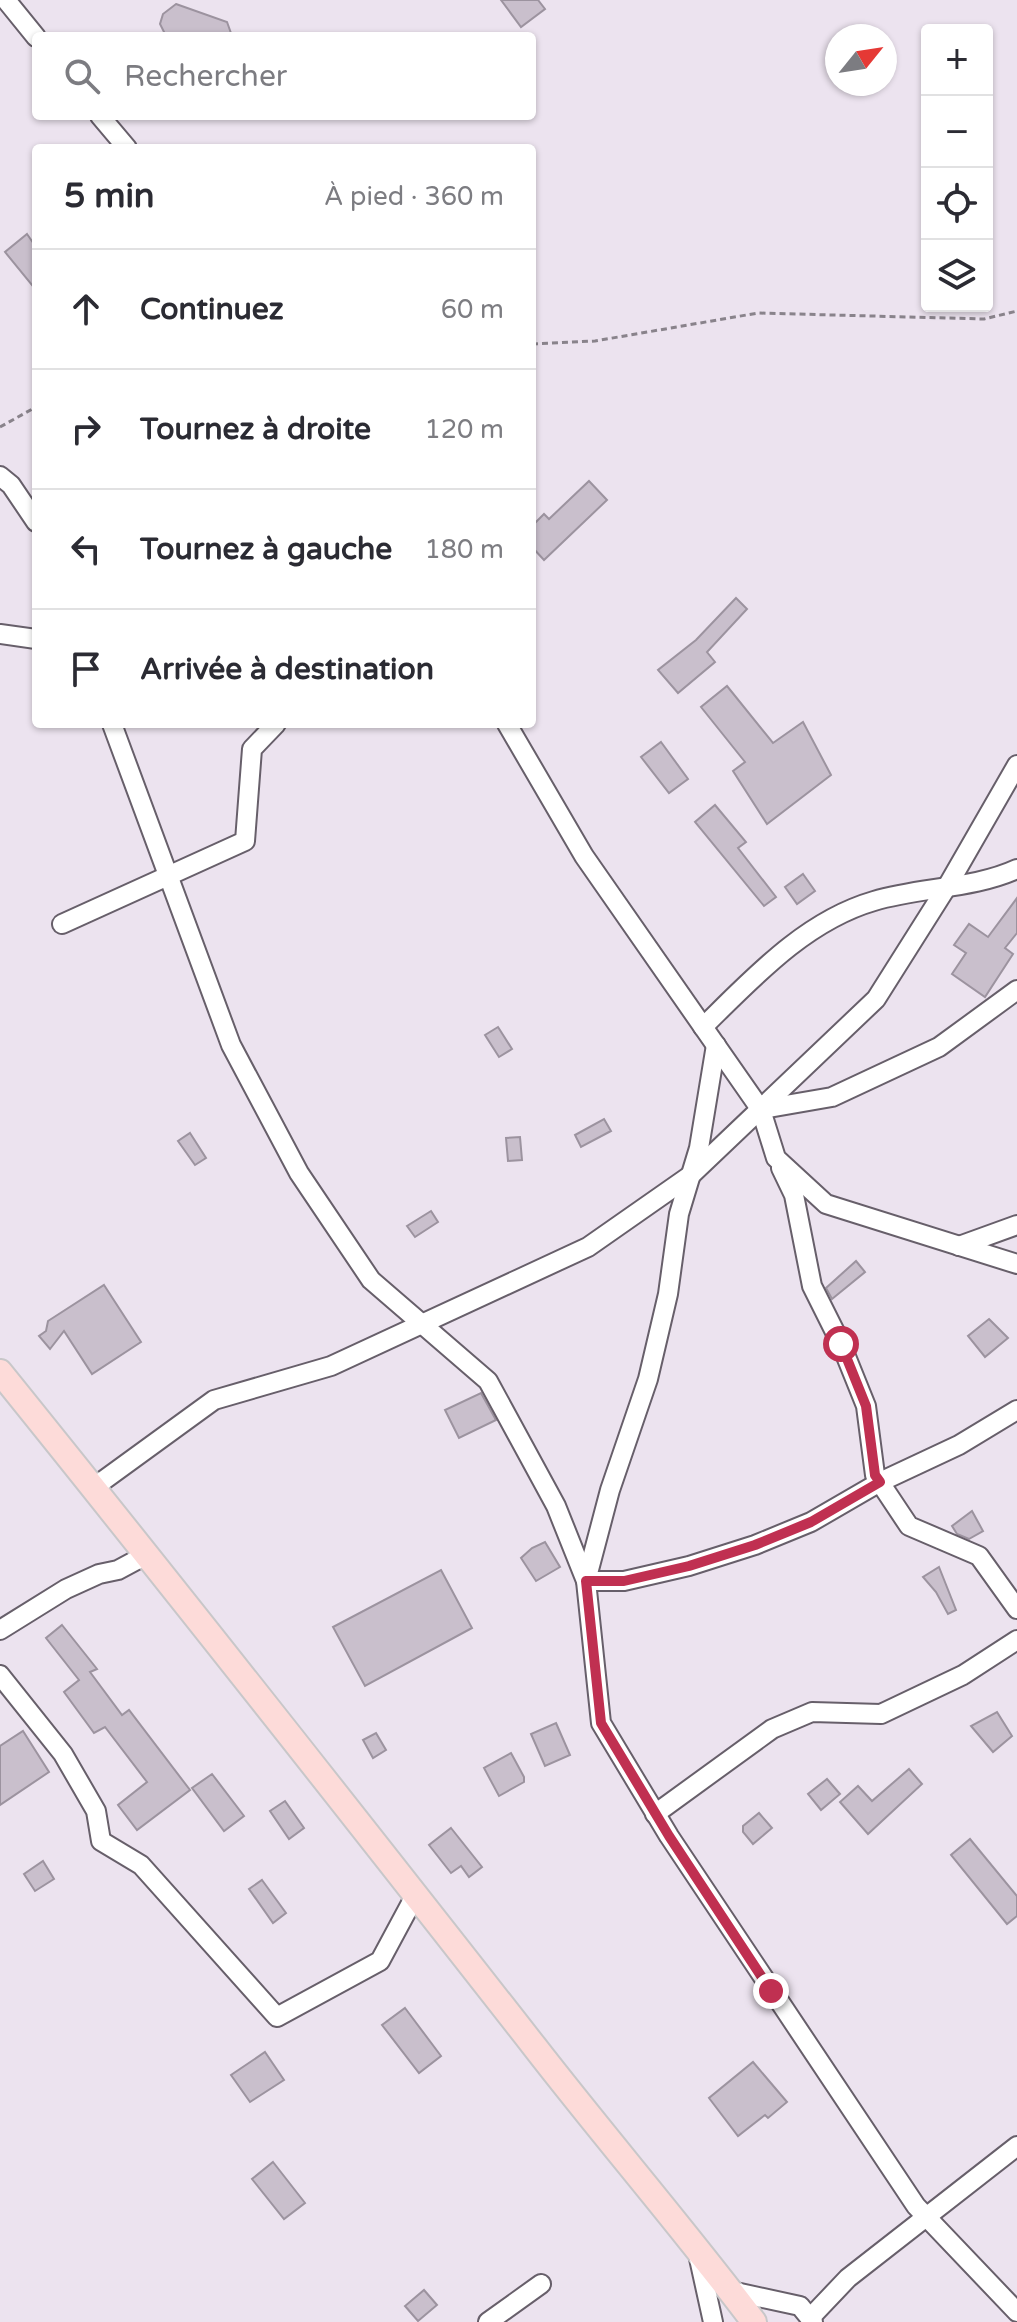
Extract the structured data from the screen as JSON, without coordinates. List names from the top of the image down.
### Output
{
  "north": "top right",
  "page": {
    "map_buttons": ["+", "−"],
    "search": "Rechercher",
    "heading": ["5 min", "À pied · 360 m"],
    "list": [
      ["Continuez", "60 m"],
      ["Tournez à droite", "120 m"],
      ["Tournez à gauche", "180 m"],
      "Arrivée à destination"
    ]
  }
}
